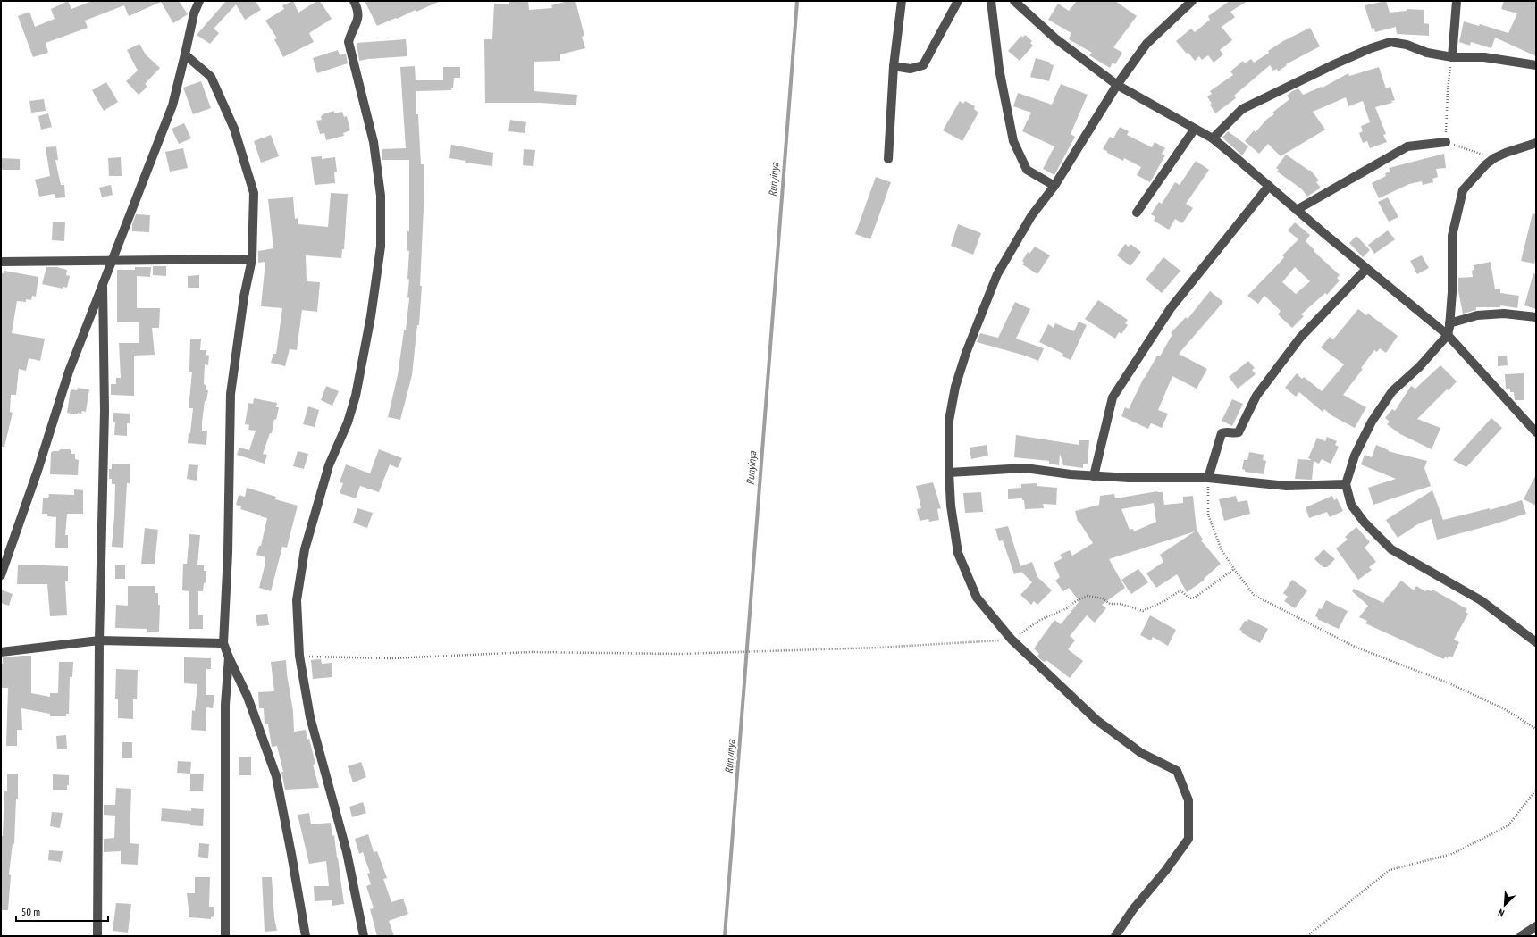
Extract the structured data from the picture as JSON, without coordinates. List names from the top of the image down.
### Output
{
  "water": ["Runyinya"],
  "scale_bar": "50 m",
  "north": "bottom left"
}
